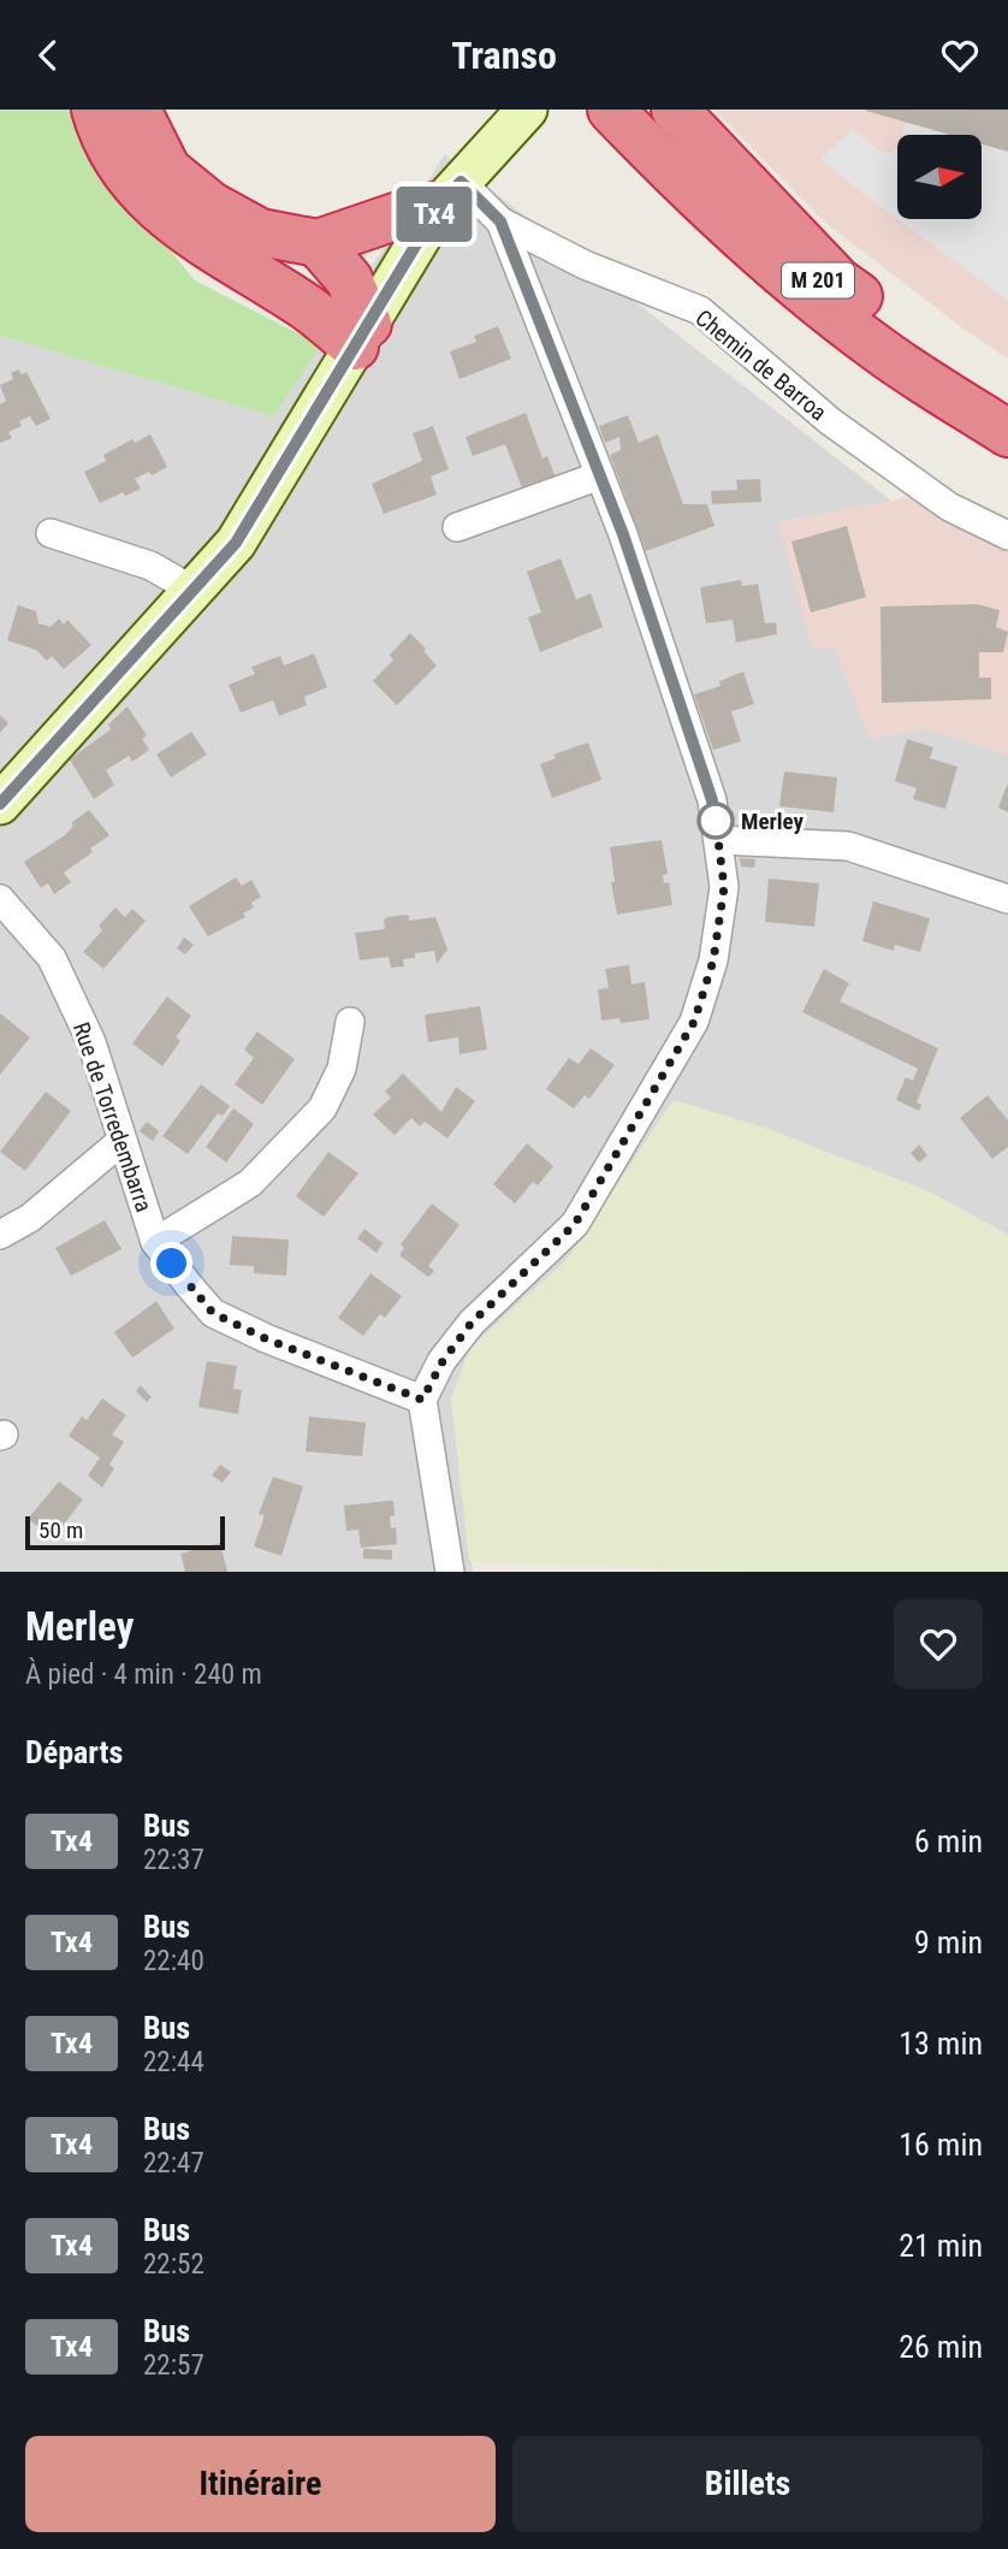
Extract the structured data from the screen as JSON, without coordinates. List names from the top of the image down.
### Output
{
  "streets": {
    "highway": ["M 201"],
    "street": ["Chemin de Barroa", "Rue de Torredembarra"]
  },
  "places": ["Merley"],
  "lines": ["bus line Tx4"],
  "scale_bar": "50 m",
  "north": "right",
  "page": {
    "header": "Transo",
    "on_map": "Tx4",
    "scale": "50 m",
    "heading": [
      ["Merley", "À pied · 4 min · 240 m"],
      "Départs"
    ],
    "list": [
      {
        "mark": "Tx4",
        "name": "Bus",
        "note": "22:37",
        "value": "6 min"
      },
      {
        "mark": "Tx4",
        "name": "Bus",
        "note": "22:40",
        "value": "9 min"
      },
      {
        "mark": "Tx4",
        "name": "Bus",
        "note": "22:44",
        "value": "13 min"
      },
      {
        "mark": "Tx4",
        "name": "Bus",
        "note": "22:47",
        "value": "16 min"
      },
      {
        "mark": "Tx4",
        "name": "Bus",
        "note": "22:52",
        "value": "21 min"
      },
      {
        "mark": "Tx4",
        "name": "Bus",
        "note": "22:57",
        "value": "26 min"
      }
    ],
    "buttons": ["Itinéraire", "Billets"]
  }
}
